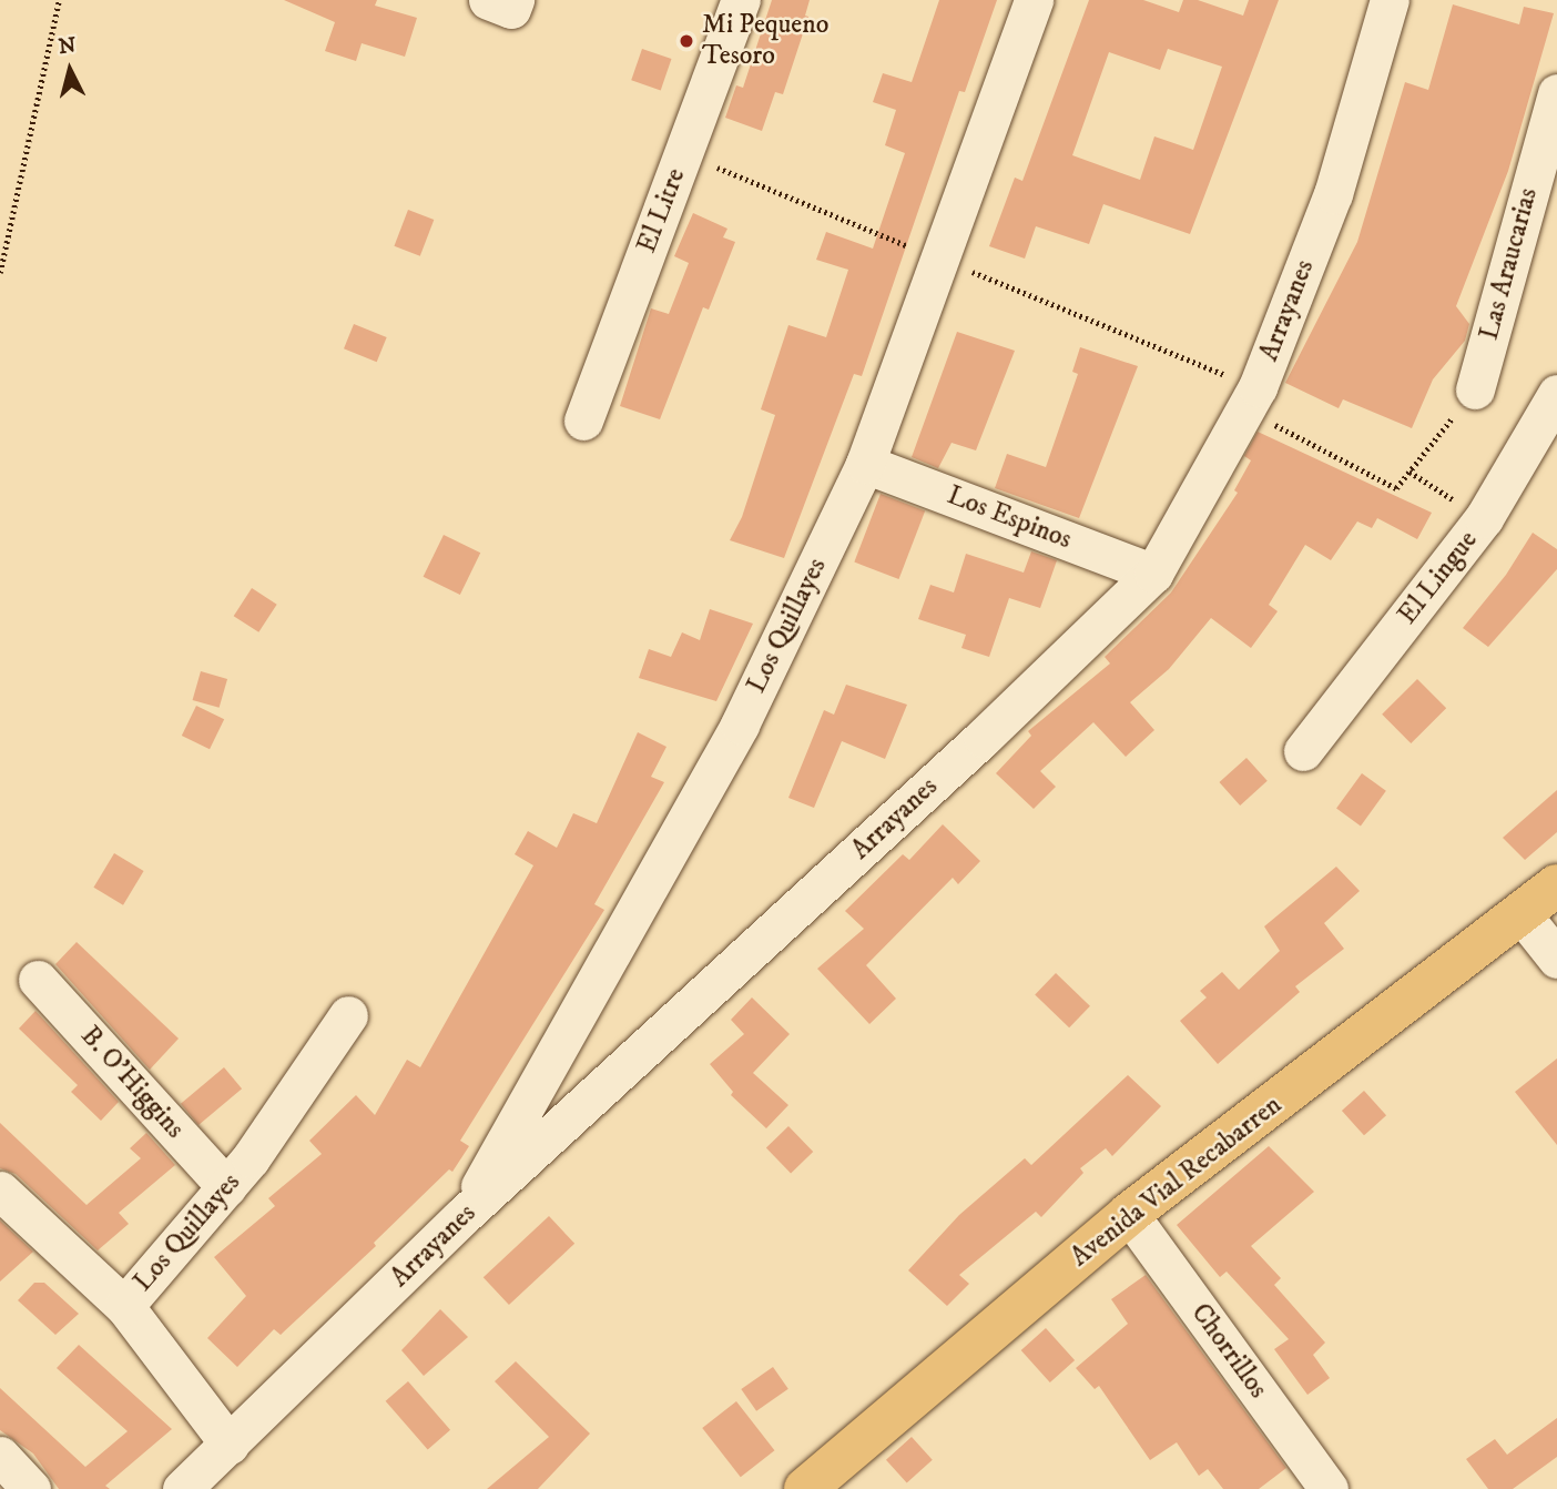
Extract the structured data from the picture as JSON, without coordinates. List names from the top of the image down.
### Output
{
  "streets": {
    "main road": ["Avenida Vial Recabarren"],
    "street": [
      "El Litre",
      "Las Araucarias",
      "Arrayanes",
      "Los Espinos",
      "El Lingue",
      "Los Quillayes",
      "B. O'Higgins",
      "Chorrillos"
    ]
  },
  "crossings": [
    ["Arrayanes", "Los Espinos"],
    ["Arrayanes", "Los Quillayes"],
    ["Los Espinos", "Los Quillayes"],
    ["Los Quillayes", "B. O'Higgins"],
    ["Avenida Vial Recabarren", "Chorrillos"]
  ],
  "places": ["Mi Pequeno Tesoro"],
  "north": "top"
}
